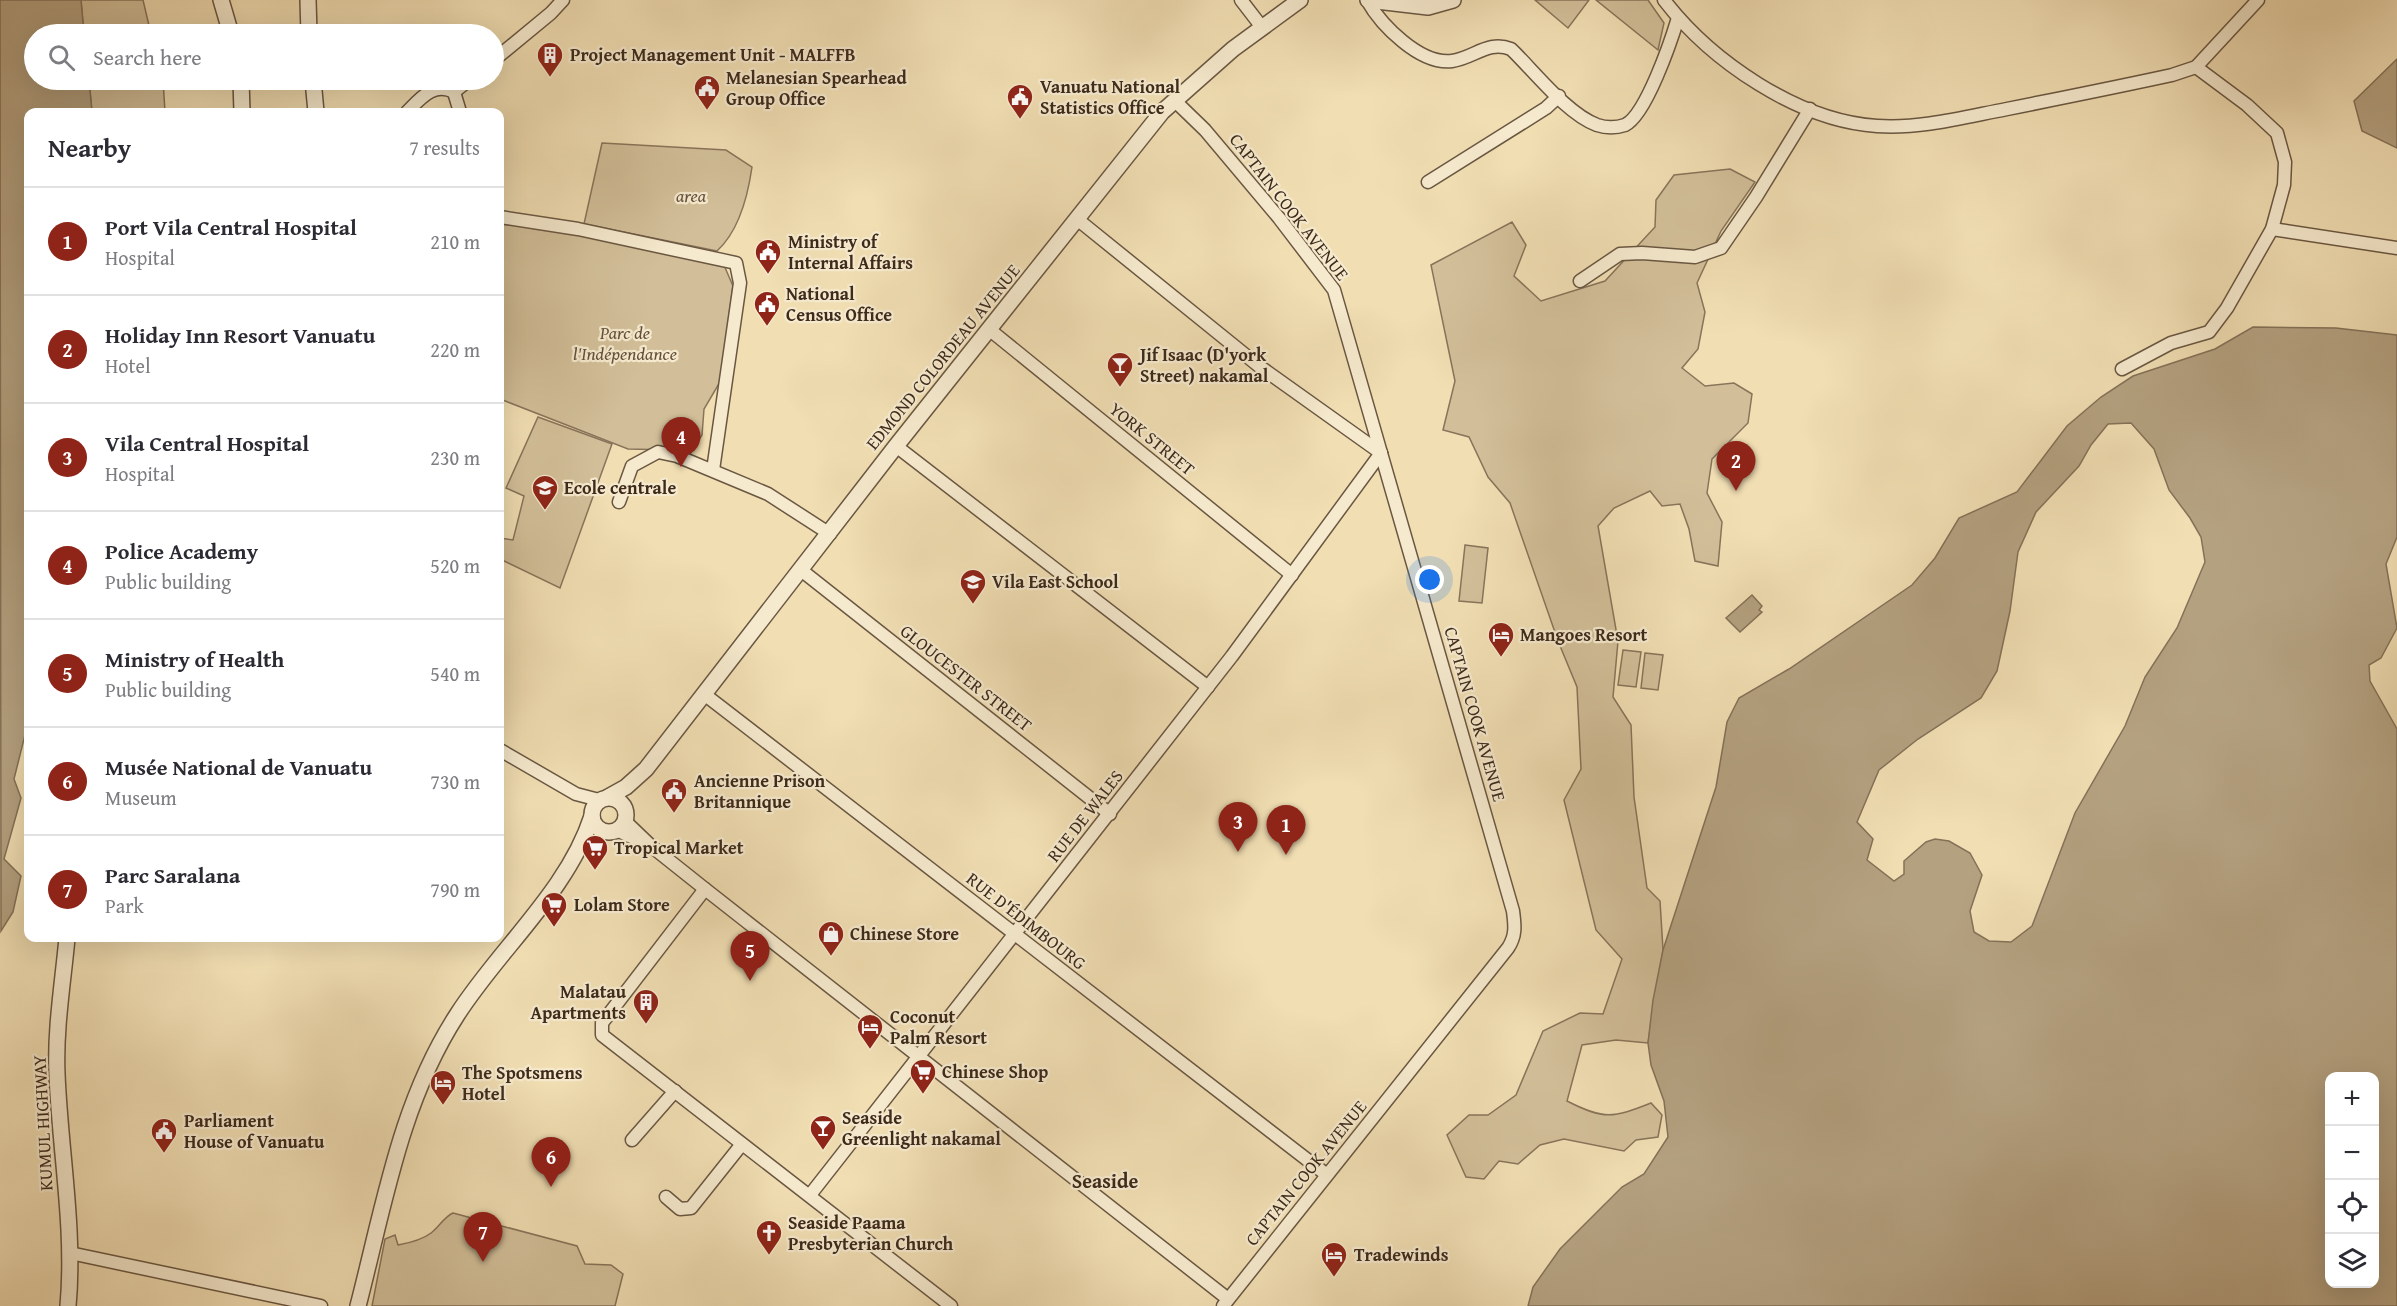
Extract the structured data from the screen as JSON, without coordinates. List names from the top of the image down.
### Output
{
  "streets": {
    "street": [
      "CAPTAIN COOK AVENUE",
      "EDMOND COLORDEAU AVENUE",
      "YORK STREET",
      "GLOUCESTER STREET",
      "RUE DE WALES",
      "RUE D'ÉDIMBOURG",
      "KUMUL HIGHWAY"
    ]
  },
  "crossings": [
    ["CAPTAIN COOK AVENUE", "EDMOND COLORDEAU AVENUE"],
    ["CAPTAIN COOK AVENUE", "RUE DE WALES"],
    ["CAPTAIN COOK AVENUE", "RUE D'ÉDIMBOURG"],
    ["EDMOND COLORDEAU AVENUE", "YORK STREET"],
    ["EDMOND COLORDEAU AVENUE", "GLOUCESTER STREET"],
    ["EDMOND COLORDEAU AVENUE", "RUE D'ÉDIMBOURG"],
    ["YORK STREET", "RUE DE WALES"],
    ["GLOUCESTER STREET", "RUE DE WALES"],
    ["RUE DE WALES", "RUE D'ÉDIMBOURG"]
  ],
  "districts": ["Seaside"],
  "parks": ["area", "Parc de l'Indépendance"],
  "places": {
    "building": ["Project Management Unit - MALFFB", "Malatau Apartments"],
    "public building": [
      "Melanesian Spearhead Group Office",
      "Vanuatu National Statistics Office",
      "Ministry of Internal Affairs",
      "National Census Office",
      "Ancienne Prison Britannique",
      "Parliament House of Vanuatu"
    ],
    "bar": ["Jif Isaac (D'york Street) nakamal", "Seaside Greenlight nakamal"],
    "school or university": ["Ecole centrale", "Vila East School"],
    "hotel": [
      "Mangoes Resort",
      "Coconut Palm Resort",
      "The Spotsmens Hotel",
      "Tradewinds"
    ],
    "supermarket": ["Tropical Market", "Lolam Store", "Chinese Shop"],
    "shop": ["Chinese Store"],
    "church": ["Seaside Paama Presbyterian Church"]
  },
  "page": {
    "search": "Search here",
    "heading": ["Nearby", "7 results"],
    "list": [
      {
        "mark": "1",
        "name": "Port Vila Central Hospital",
        "note": "Hospital",
        "value": "210 m"
      },
      {
        "mark": "2",
        "name": "Holiday Inn Resort Vanuatu",
        "note": "Hotel",
        "value": "220 m"
      },
      {
        "mark": "3",
        "name": "Vila Central Hospital",
        "note": "Hospital",
        "value": "230 m"
      },
      {
        "mark": "4",
        "name": "Police Academy",
        "note": "Public building",
        "value": "520 m"
      },
      {
        "mark": "5",
        "name": "Ministry of Health",
        "note": "Public building",
        "value": "540 m"
      },
      {
        "mark": "6",
        "name": "Musée National de Vanuatu",
        "note": "Museum",
        "value": "730 m"
      },
      {
        "mark": "7",
        "name": "Parc Saralana",
        "note": "Park",
        "value": "790 m"
      }
    ],
    "pins": [
      "4",
      "2",
      "3",
      "1",
      "5",
      "6",
      "7"
    ],
    "map_buttons": ["+", "−"]
  }
}
